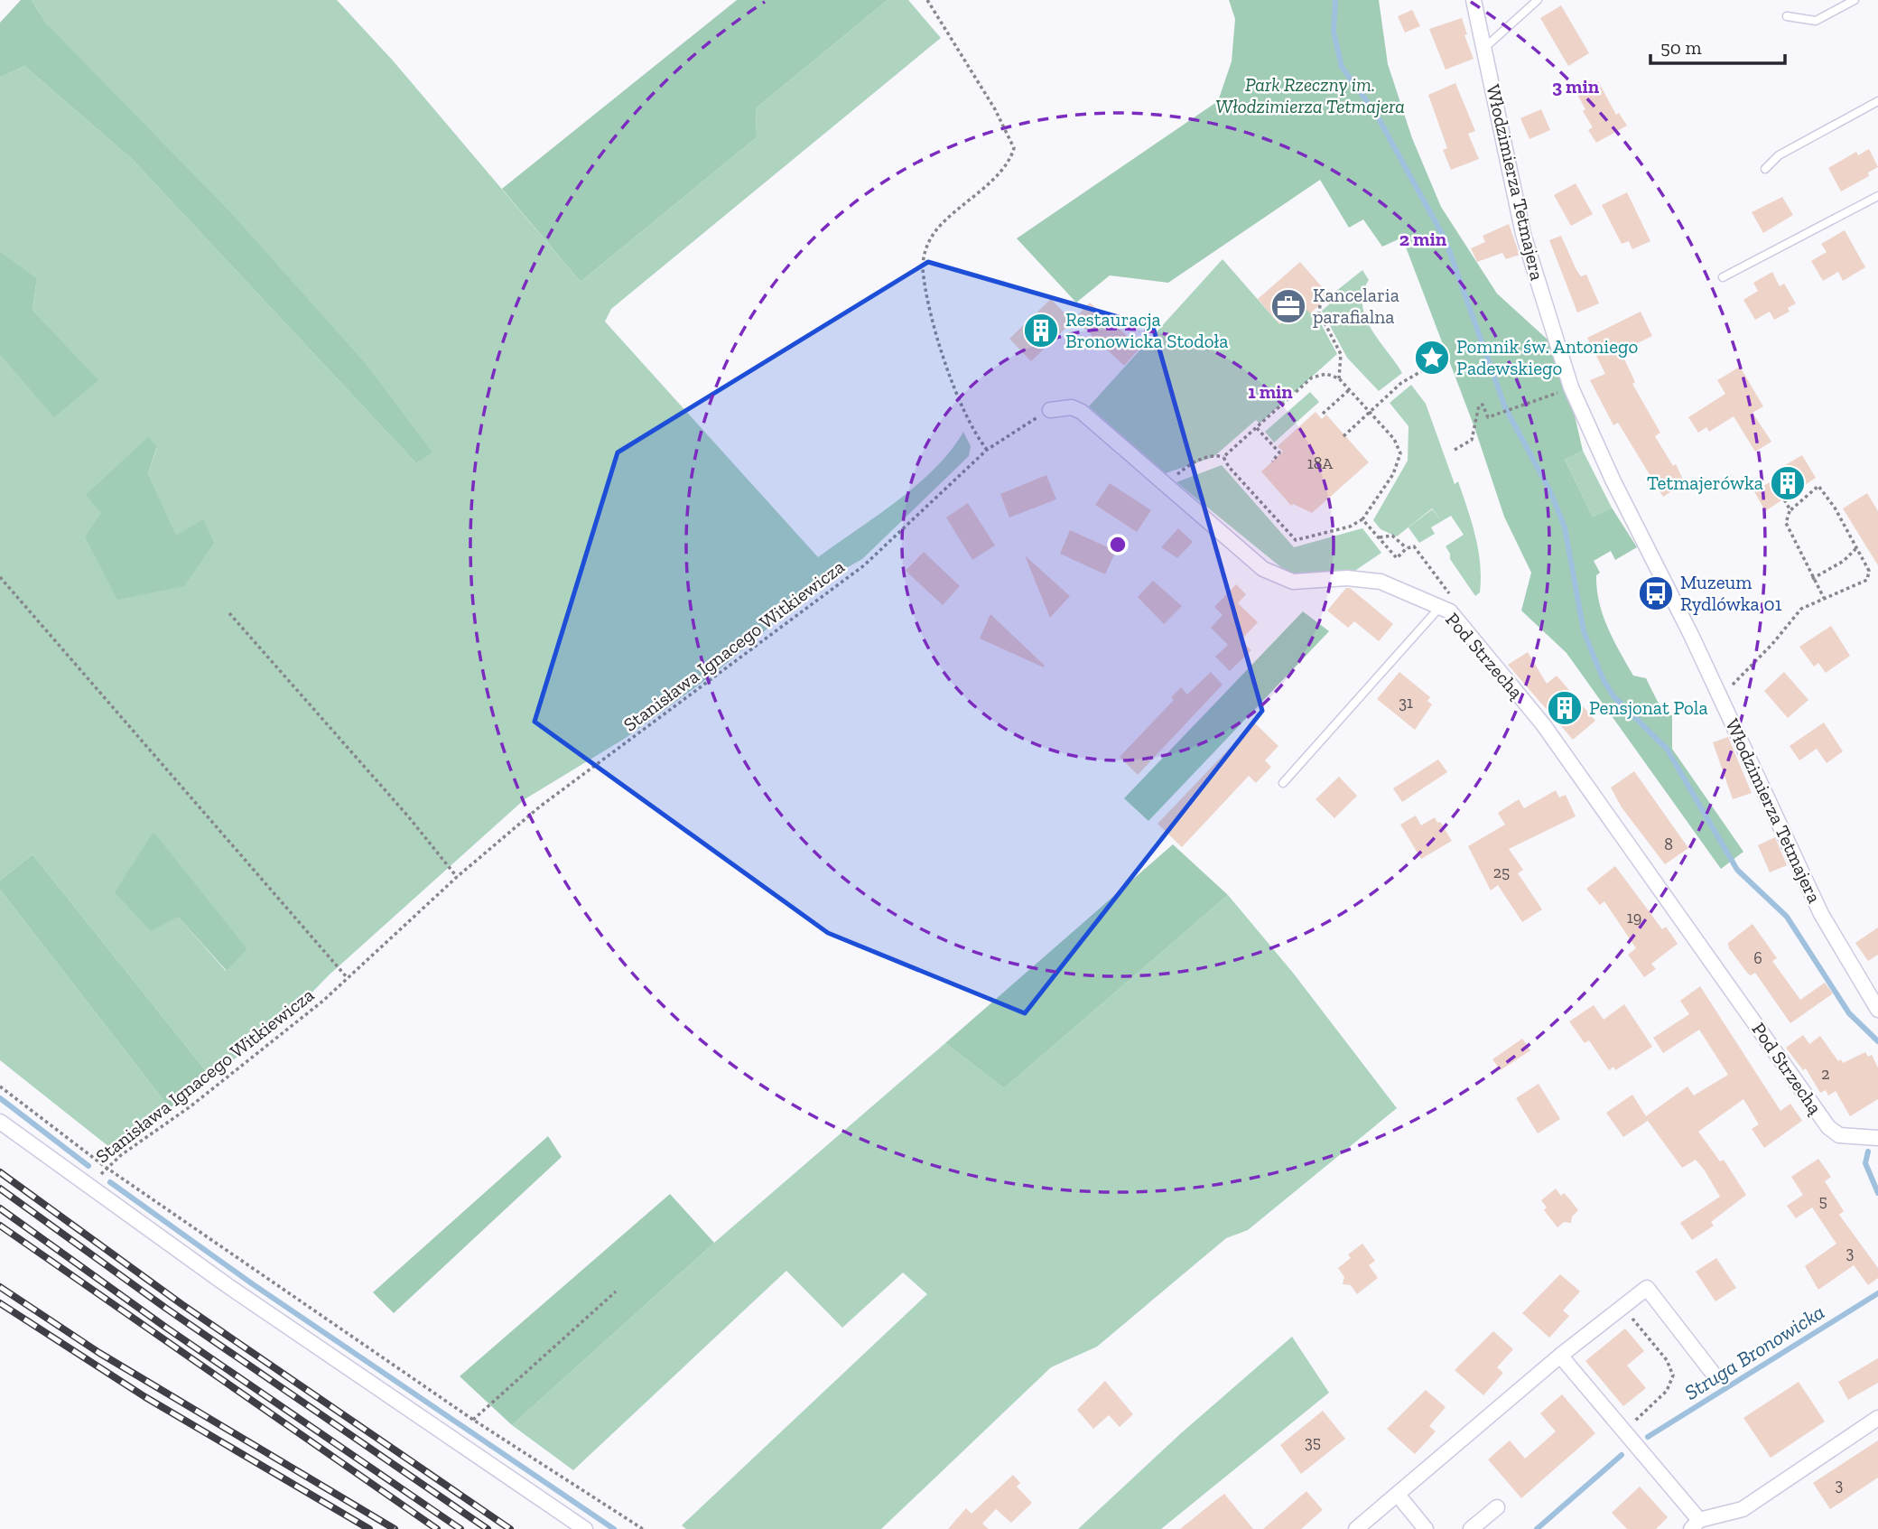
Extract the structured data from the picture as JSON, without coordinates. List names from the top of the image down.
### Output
{
  "streets": {
    "street": ["Włodzimierza Tetmajera", "Pod Strzechą"],
    "path": ["Stanisława Ignacego Witkiewicza"]
  },
  "water": ["Struga Bronowicka"],
  "parks": ["Park Rzeczny im. Włodzimierza Tetmajera"],
  "places": {
    "office": ["Kancelaria parafialna"],
    "building": ["Restauracja Bronowicka Stodoła", "Tetmajerówka", "Pensjonat Pola"],
    "place": ["Pomnik św. Antoniego Padewskiego"],
    "bus stop": ["Muzeum Rydlówka 01"]
  },
  "house_numbers": [
    "18A",
    "31",
    "8",
    "25",
    "19",
    "6",
    "2",
    "5",
    "3",
    "35",
    "3"
  ],
  "scale_bar": "50 m",
  "rings": ["3 min", "2 min", "1 min"]
}
